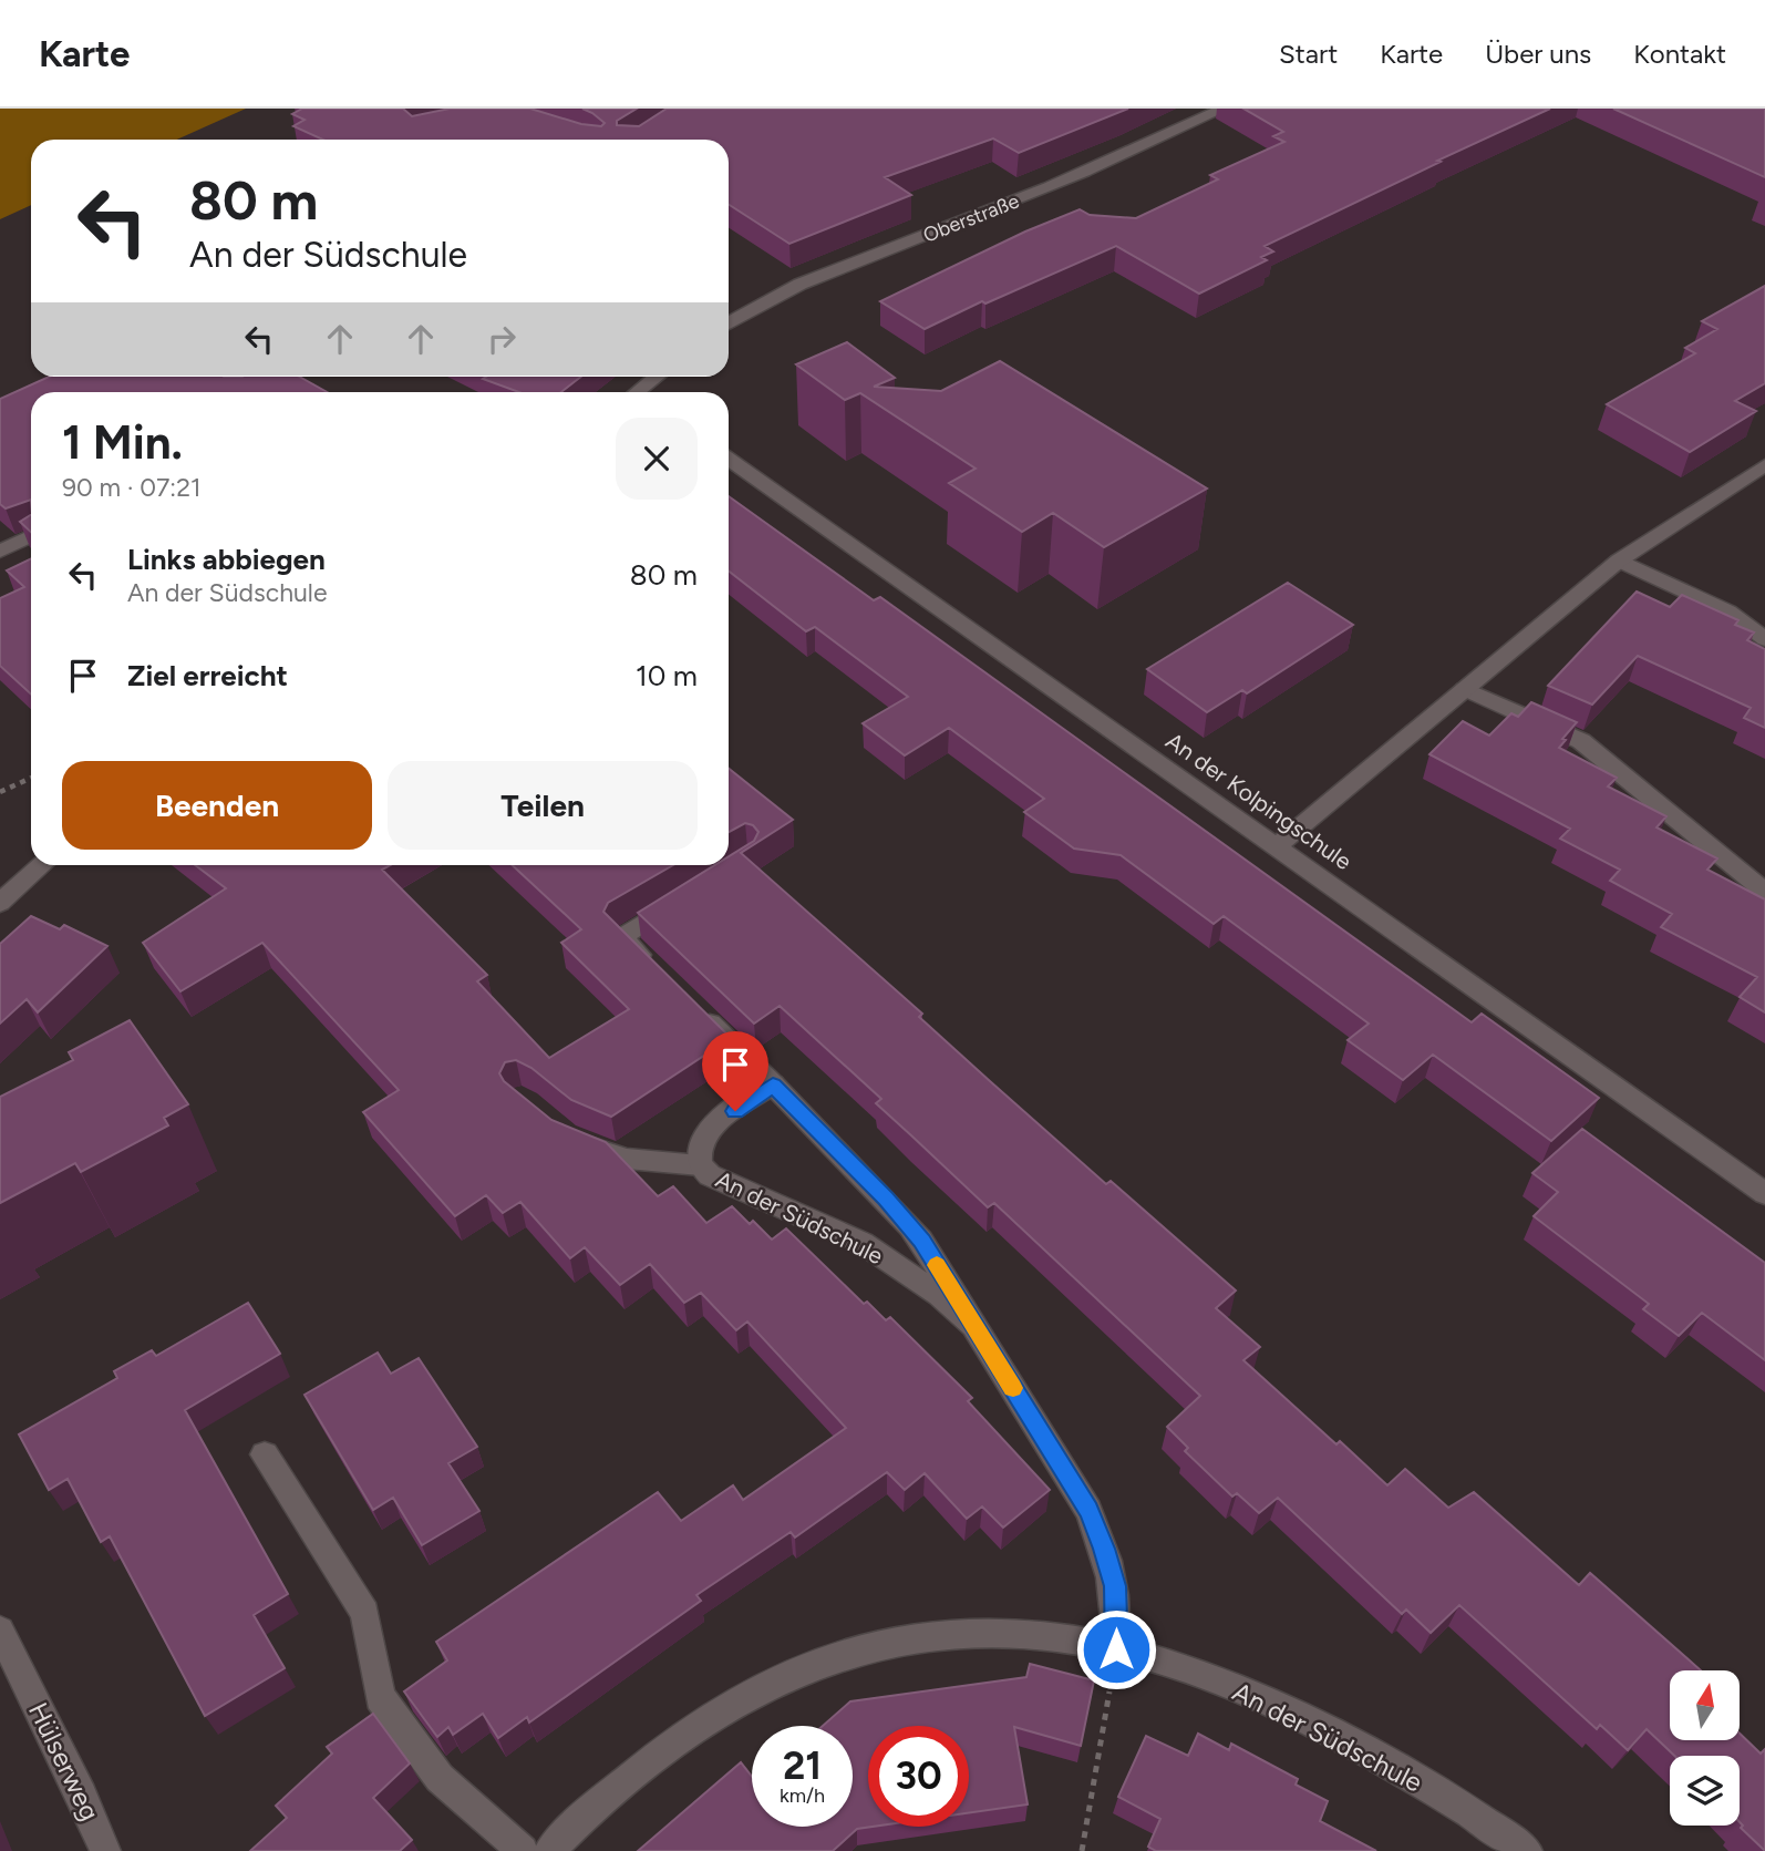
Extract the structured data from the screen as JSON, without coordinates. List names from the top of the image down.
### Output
{
  "streets": {
    "street": [
      "Oberstraße",
      "An der Kolpingschule",
      "An der Südschule",
      "Hülserweg"
    ]
  },
  "north": "top",
  "page": {
    "header": "Karte",
    "nav": [
      "Start",
      "Karte",
      "Über uns",
      "Kontakt"
    ],
    "turn": ["80 m", "An der Südschule"],
    "heading": ["1 Min.", "90 m · 07:21"],
    "list": [
      {
        "name": "Links abbiegen",
        "note": "An der Südschule",
        "value": "80 m"
      },
      {
        "name": "Ziel erreicht",
        "value": "10 m"
      }
    ],
    "buttons": ["Beenden", "Teilen"],
    "speed": "21 km/h",
    "limit": "30"
  }
}
